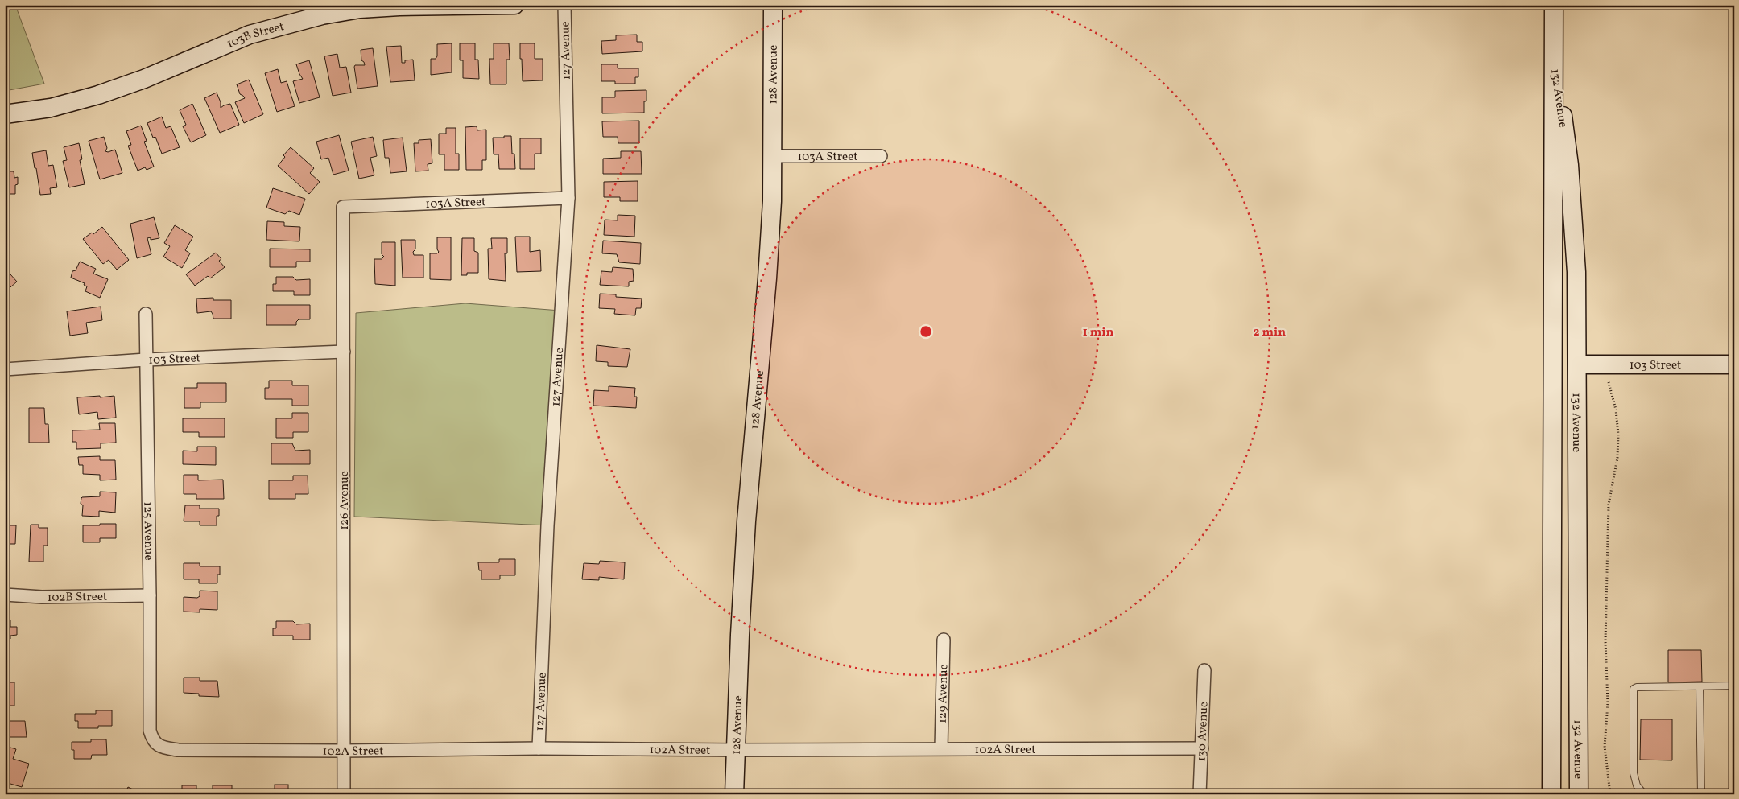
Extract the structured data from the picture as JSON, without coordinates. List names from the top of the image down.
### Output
{
  "streets": {
    "main road": [
      "103B Street",
      "128 Avenue",
      "132 Avenue",
      "103 Street"
    ],
    "street": [
      "127 Avenue",
      "103A Street",
      "126 Avenue",
      "125 Avenue",
      "102B Street",
      "129 Avenue",
      "130 Avenue",
      "102A Street"
    ]
  },
  "crossings": [
    ["127 Avenue", "103A Street"],
    ["127 Avenue", "102A Street"],
    ["128 Avenue", "103A Street"],
    ["128 Avenue", "102A Street"],
    ["132 Avenue", "103 Street"],
    ["103A Street", "126 Avenue"],
    ["103 Street", "126 Avenue"],
    ["103 Street", "125 Avenue"],
    ["126 Avenue", "102A Street"],
    ["125 Avenue", "102B Street"],
    ["125 Avenue", "102A Street"],
    ["129 Avenue", "102A Street"],
    ["130 Avenue", "102A Street"]
  ],
  "rings": ["1 min", "2 min"]
}
